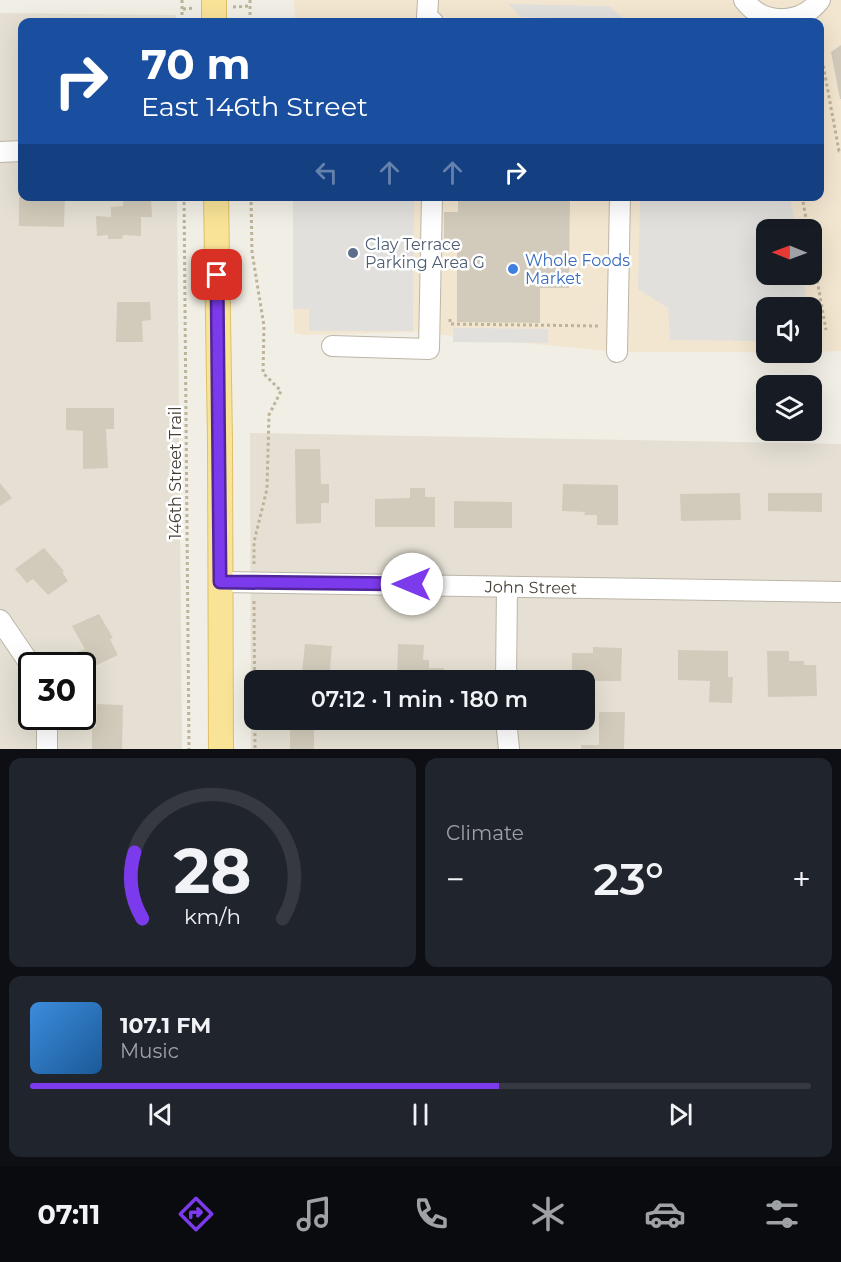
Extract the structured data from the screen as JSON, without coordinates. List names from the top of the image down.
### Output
{
  "streets": {
    "street": ["John Street"],
    "path": ["146th Street Trail"]
  },
  "places": ["Clay Terrace Parking Area G", "Whole Foods Market"],
  "north": "left",
  "page": {
    "turn": ["70 m", "East 146th Street"],
    "limit": "30",
    "trip": "07:12 · 1 min · 180 m",
    "tile": "Climate",
    "heat": ["−", "23°", "+"],
    "song": ["107.1 FM", "Music"],
    "tabs": "07:11",
    "gauge": ["28", "km/h"]
  }
}
